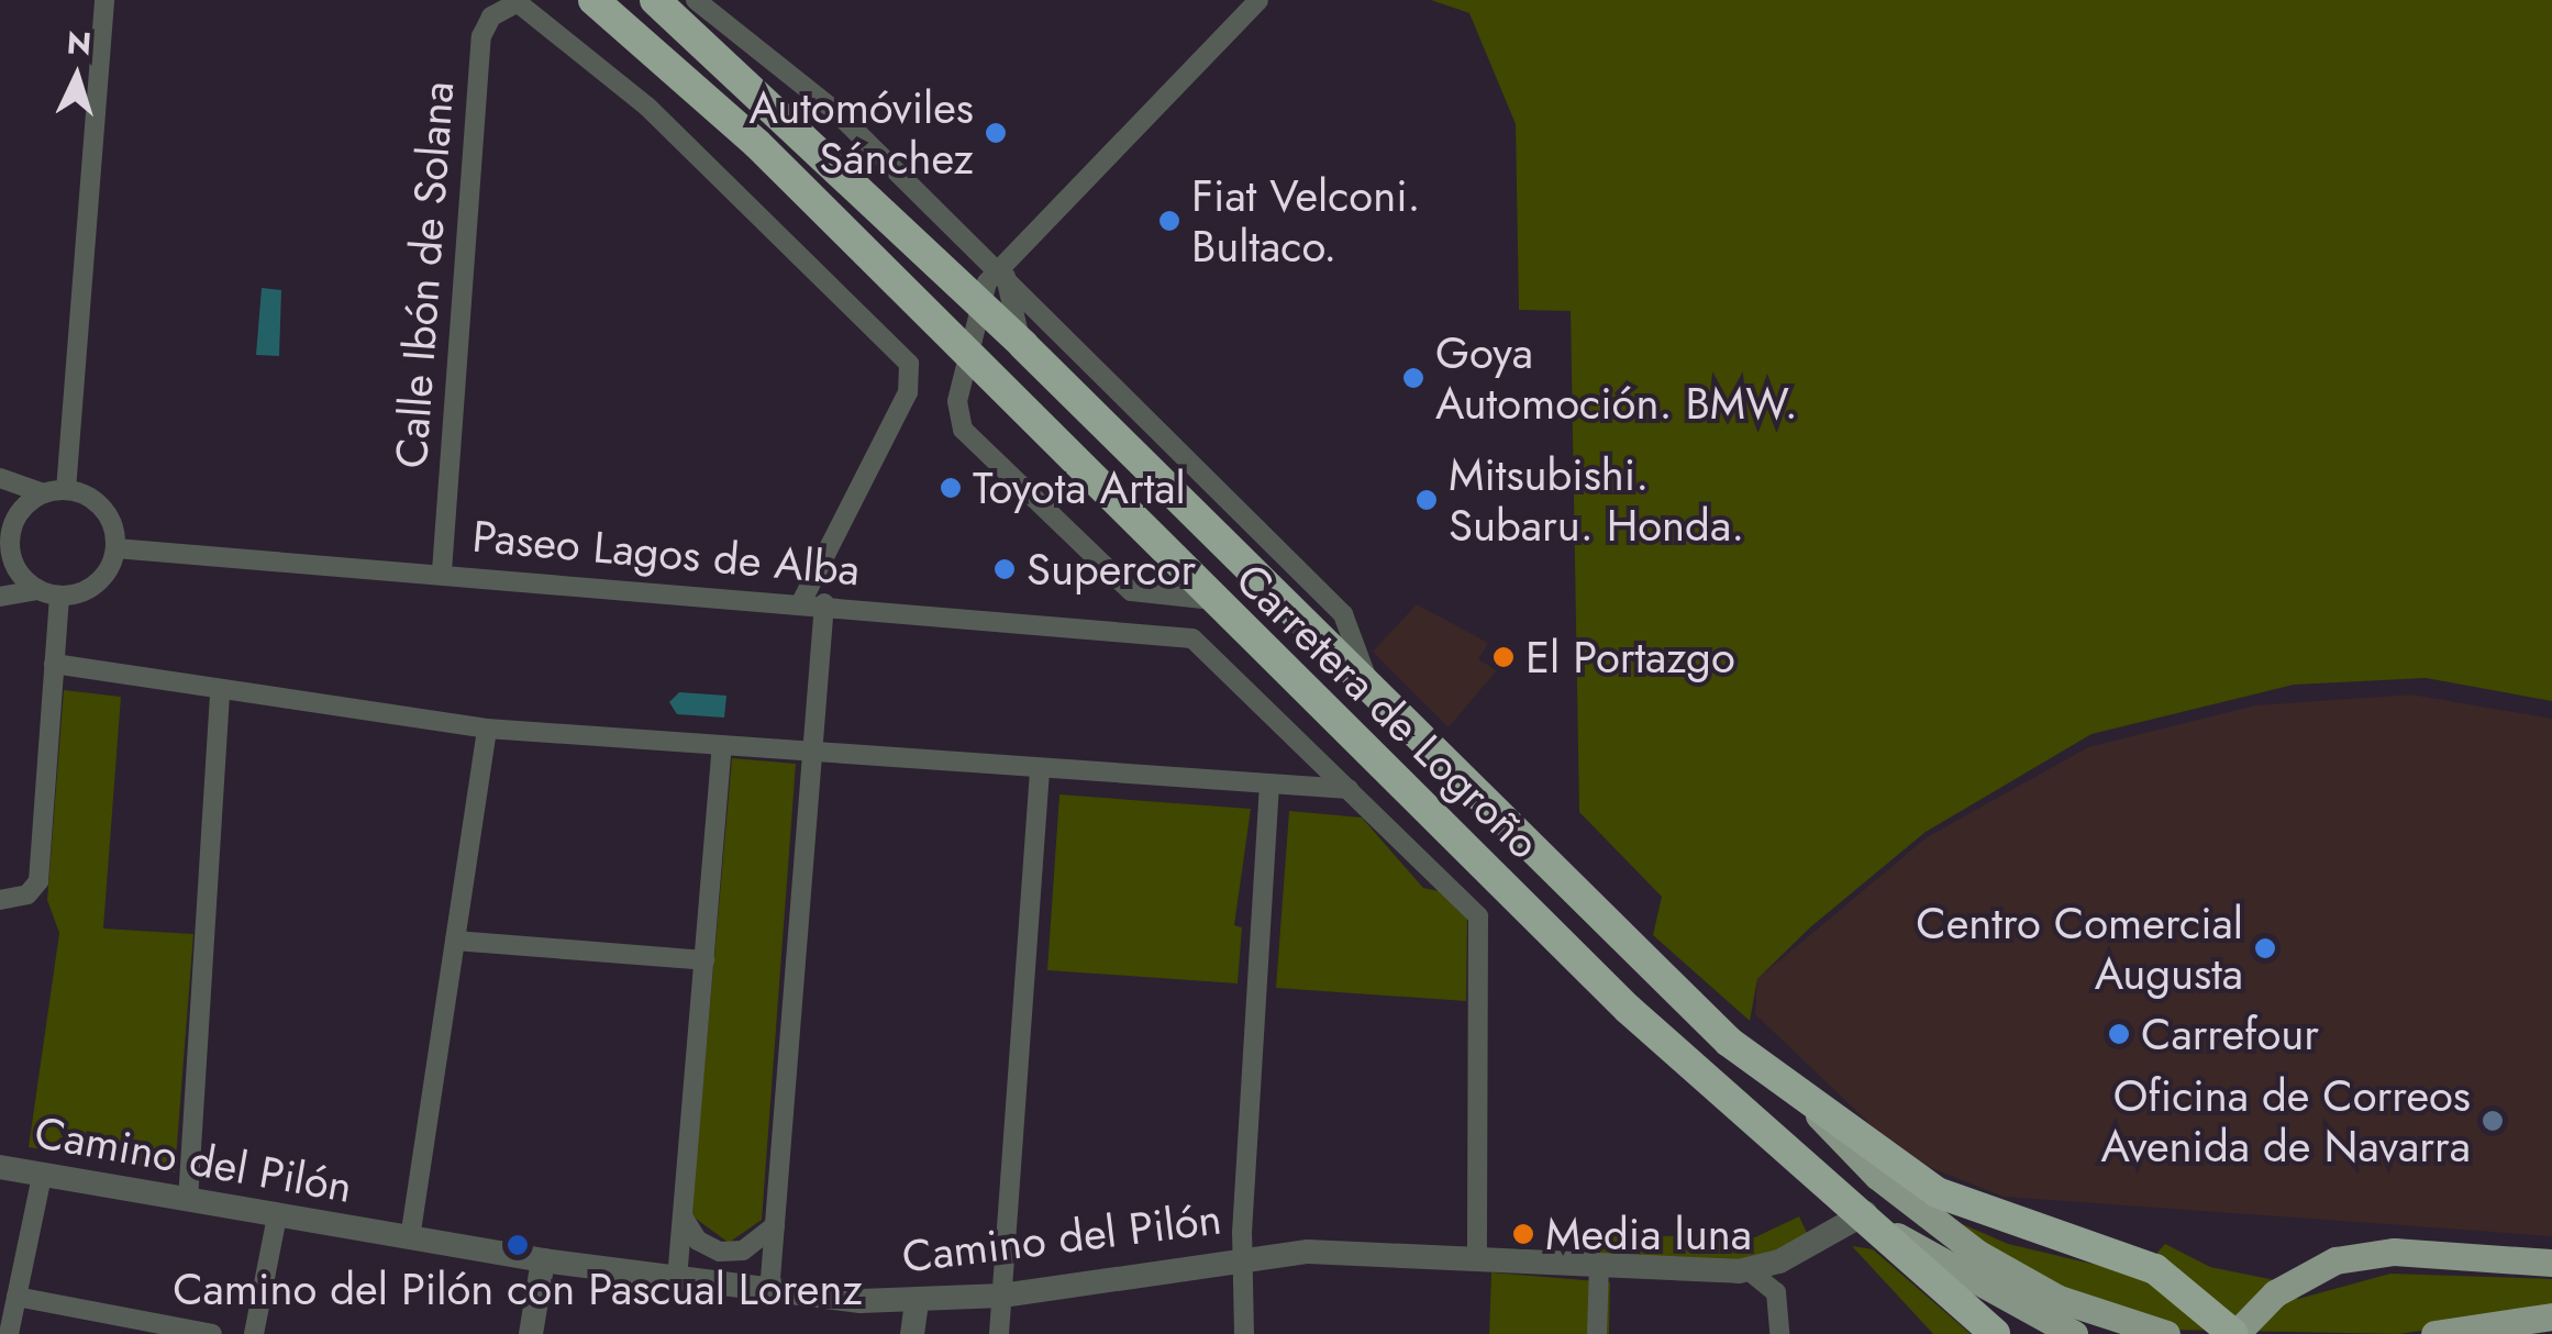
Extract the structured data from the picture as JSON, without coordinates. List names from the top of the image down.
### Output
{
  "streets": {
    "highway": ["Carretera de Logroño"],
    "street": ["Calle Ibón de Solana", "Paseo Lagos de Alba", "Camino del Pilón"]
  },
  "crossings": [
    ["Calle Ibón de Solana", "Paseo Lagos de Alba"],
    ["Carretera de Logroño", "Camino del Pilón"]
  ],
  "places": [
    "Automóviles Sánchez",
    "Fiat Velconi. Bultaco.",
    "Goya Automoción. BMW.",
    "Toyota Artal",
    "Mitsubishi. Subaru. Honda.",
    "Supercor",
    "El Portazgo",
    "Centro Comercial Augusta",
    "Carrefour",
    "Oficina de Correos Avenida de Navarra",
    "Media luna",
    "Camino del Pilón con Pascual Lorenz"
  ],
  "north": "top"
}
